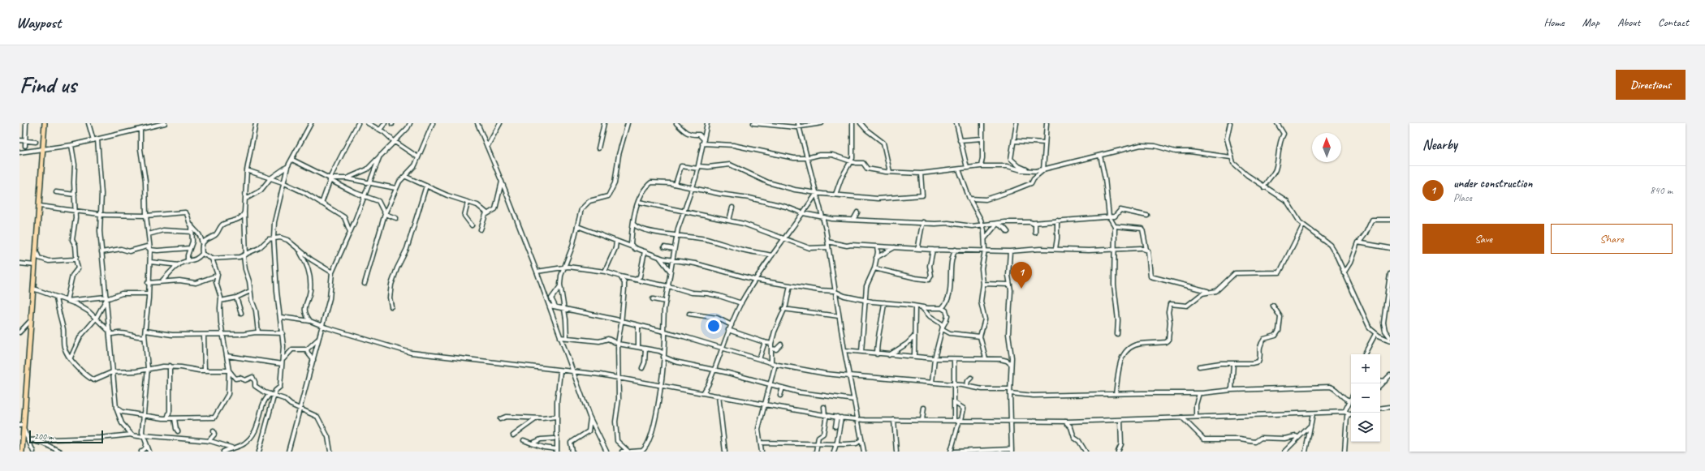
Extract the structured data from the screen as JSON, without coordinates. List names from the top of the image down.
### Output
{
  "scale_bar": "200 m",
  "north": "top",
  "page": {
    "header": "Waypost",
    "nav": [
      "Home",
      "Map",
      "About",
      "Contact"
    ],
    "buttons": [
      "Directions",
      ["Save", "Share"]
    ],
    "title": "Find us",
    "heading": "Nearby",
    "list": [
      {
        "mark": "1",
        "name": "under construction",
        "note": "Place",
        "value": "840 m"
      }
    ],
    "pins": "1",
    "map_buttons": ["+", "−"],
    "scale": "200 m"
  }
}
